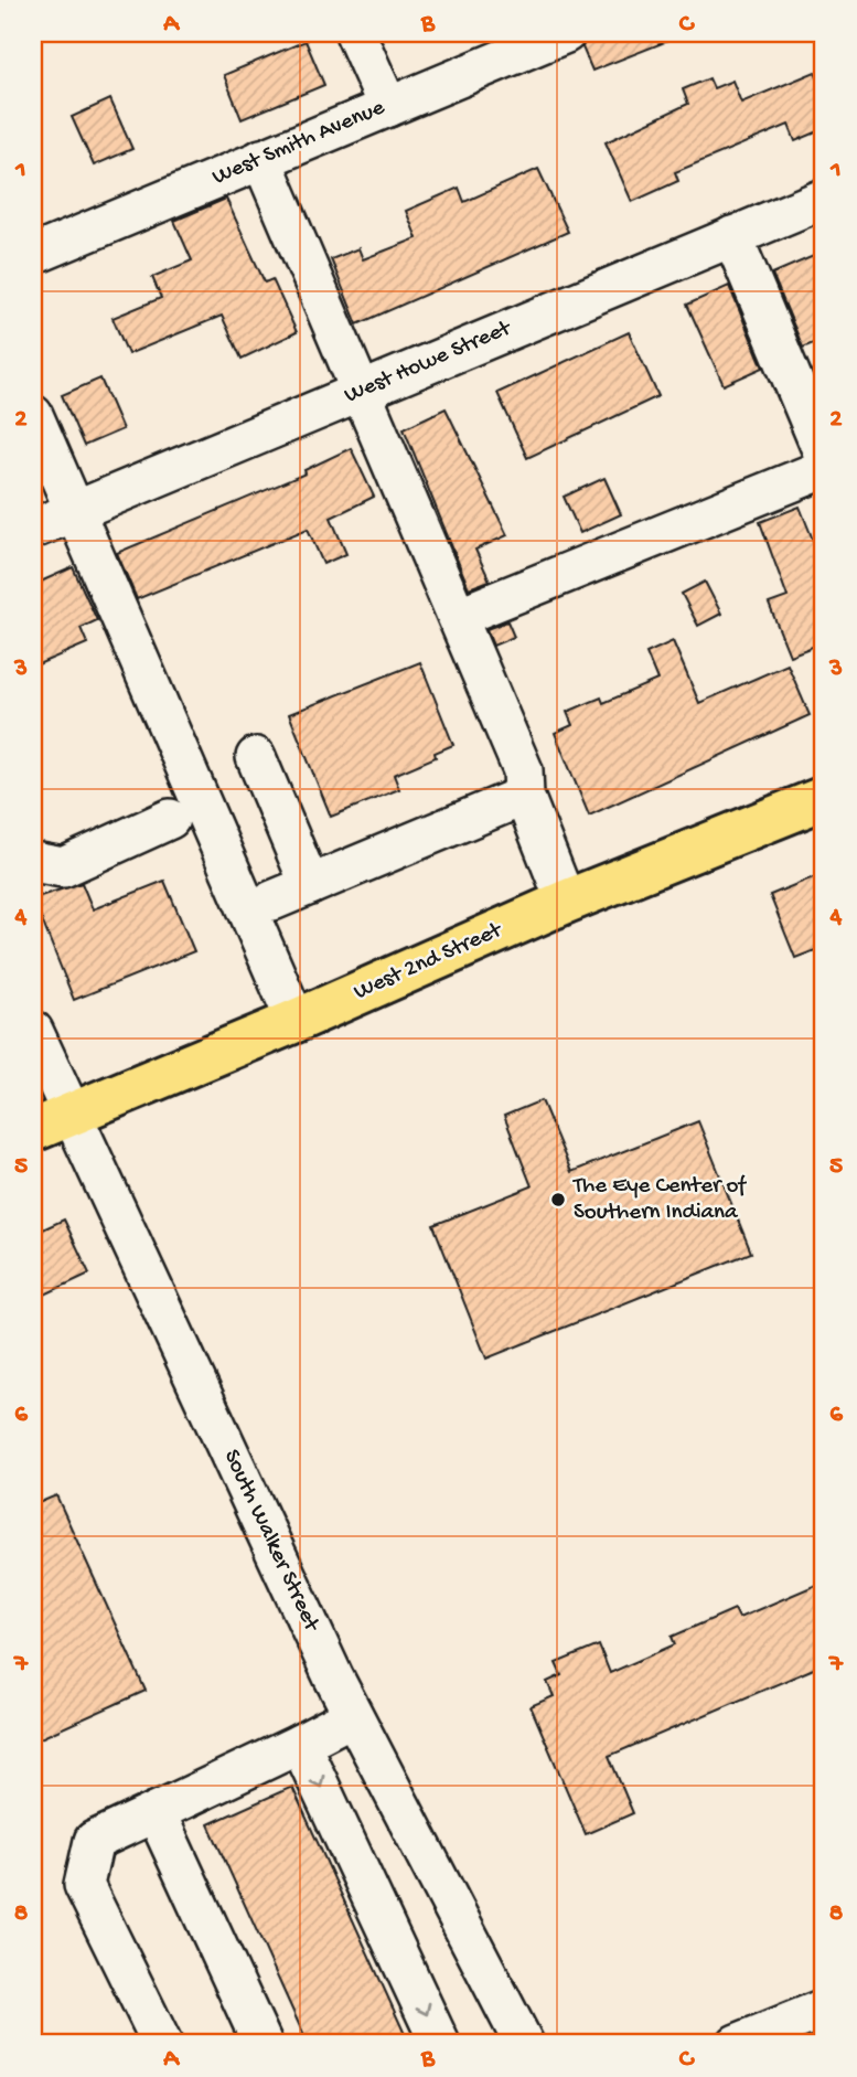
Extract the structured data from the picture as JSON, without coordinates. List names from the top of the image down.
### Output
{
  "streets": {
    "main road": ["West 2nd Street"],
    "street": ["West Smith Avenue", "West Howe Street", "South Walker Street"]
  },
  "crossings": [
    ["West 2nd Street", "South Walker Street"]
  ],
  "places": ["The Eye Center of Southern Indiana"],
  "grid": {
    "columns": ["A", "B", "C"],
    "rows": [
      "1",
      "2",
      "3",
      "4",
      "5",
      "6",
      "7",
      "8"
    ]
  }
}
